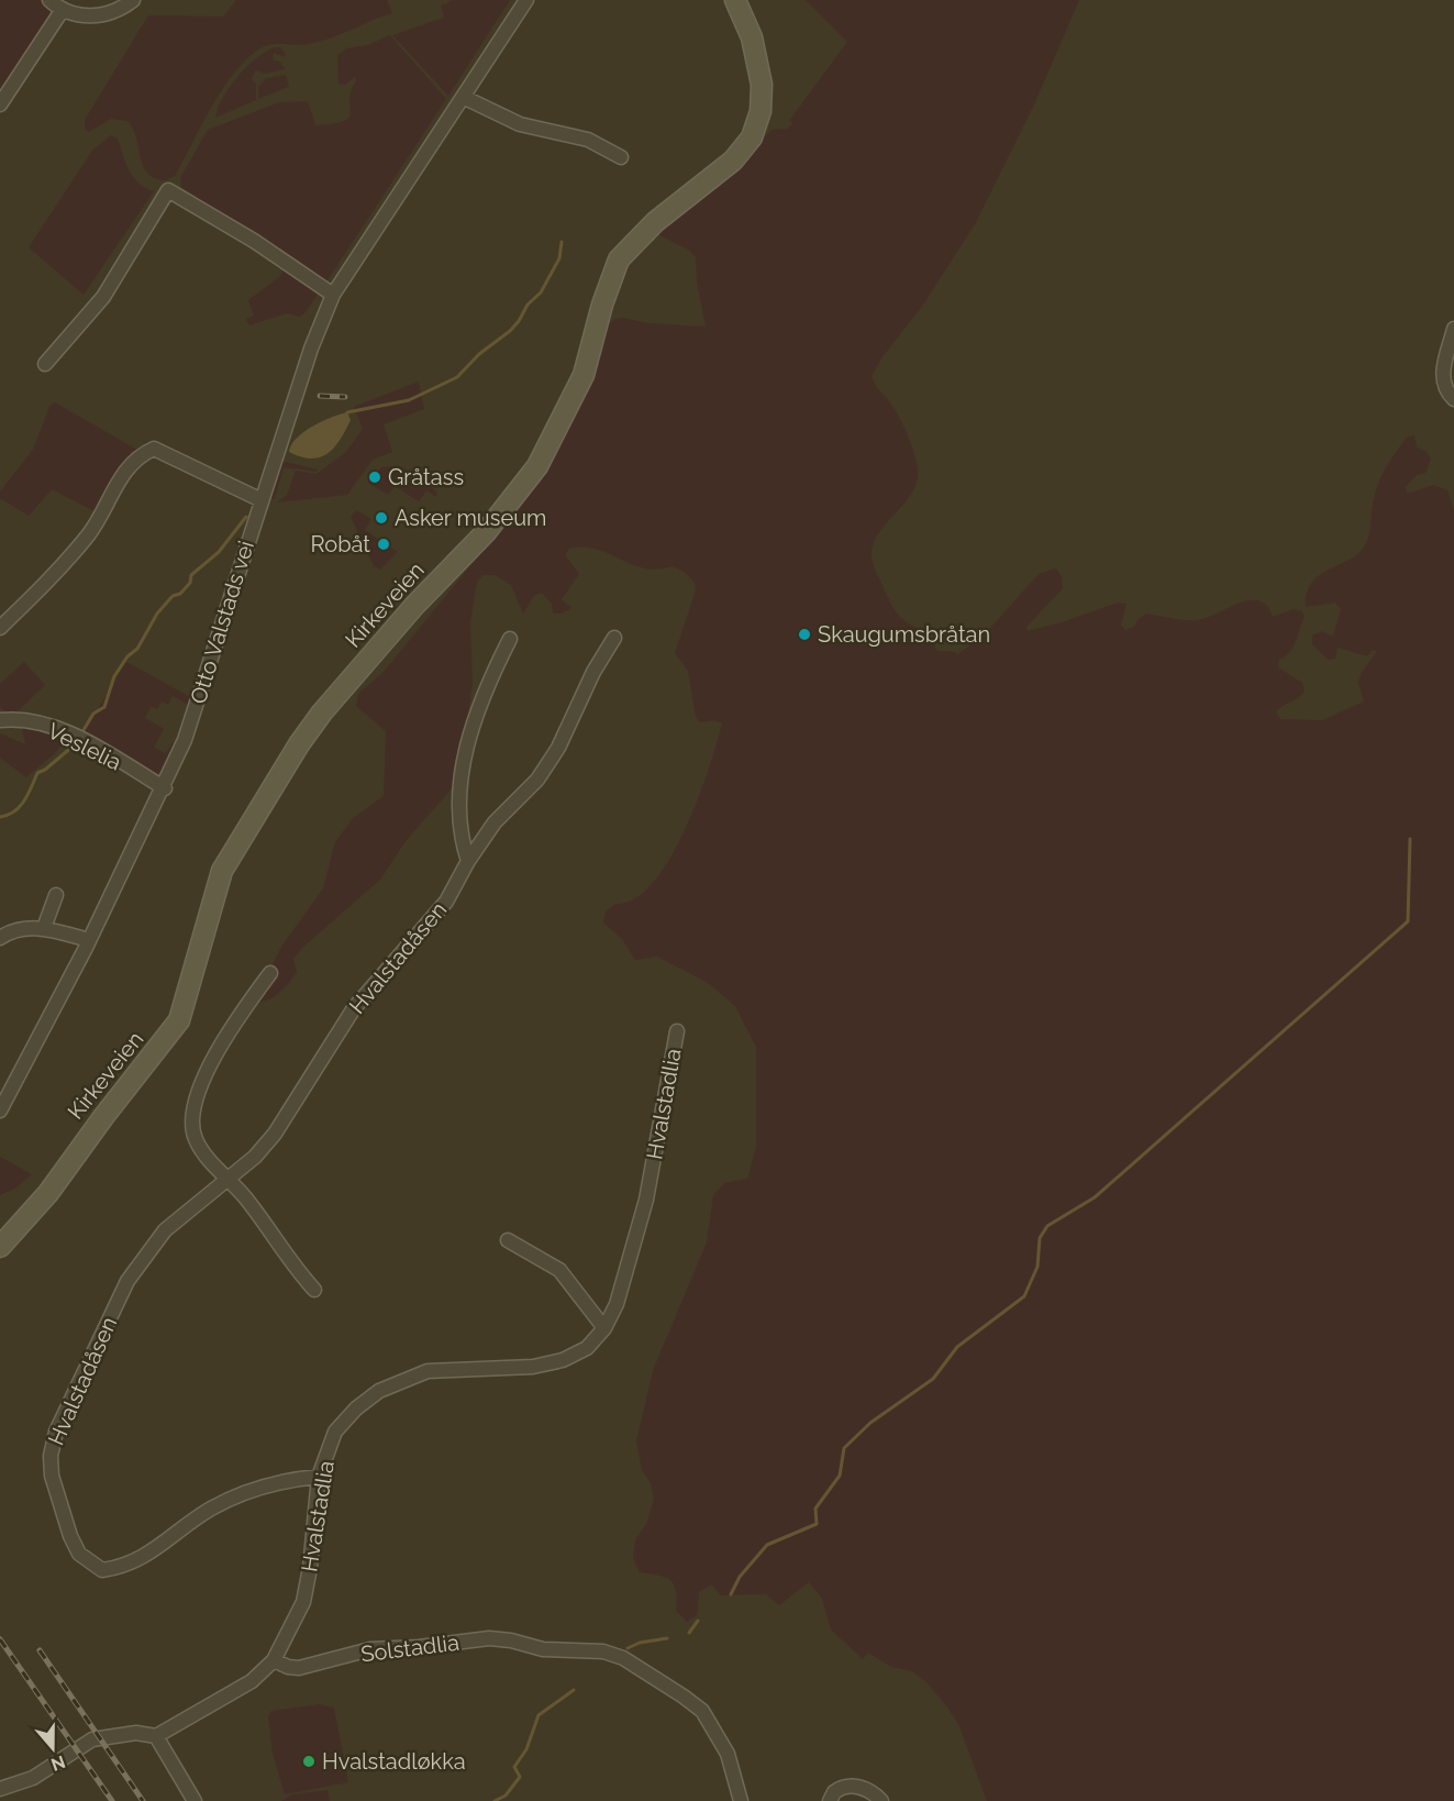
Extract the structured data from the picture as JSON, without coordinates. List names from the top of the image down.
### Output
{
  "streets": {
    "main road": ["Kirkeveien"],
    "street": [
      "Otto Valstads vei",
      "Veslelia",
      "Hvalstadåsen",
      "Hvalstadlia",
      "Solstadlia"
    ]
  },
  "crossings": [
    ["Otto Valstads vei", "Veslelia"],
    ["Hvalstadåsen", "Hvalstadlia"],
    ["Hvalstadlia", "Solstadlia"]
  ],
  "places": [
    "Gråtass",
    "Asker museum",
    "Robåt",
    "Skaugumsbråtan",
    "Hvalstadløkka"
  ],
  "north": "bottom"
}
